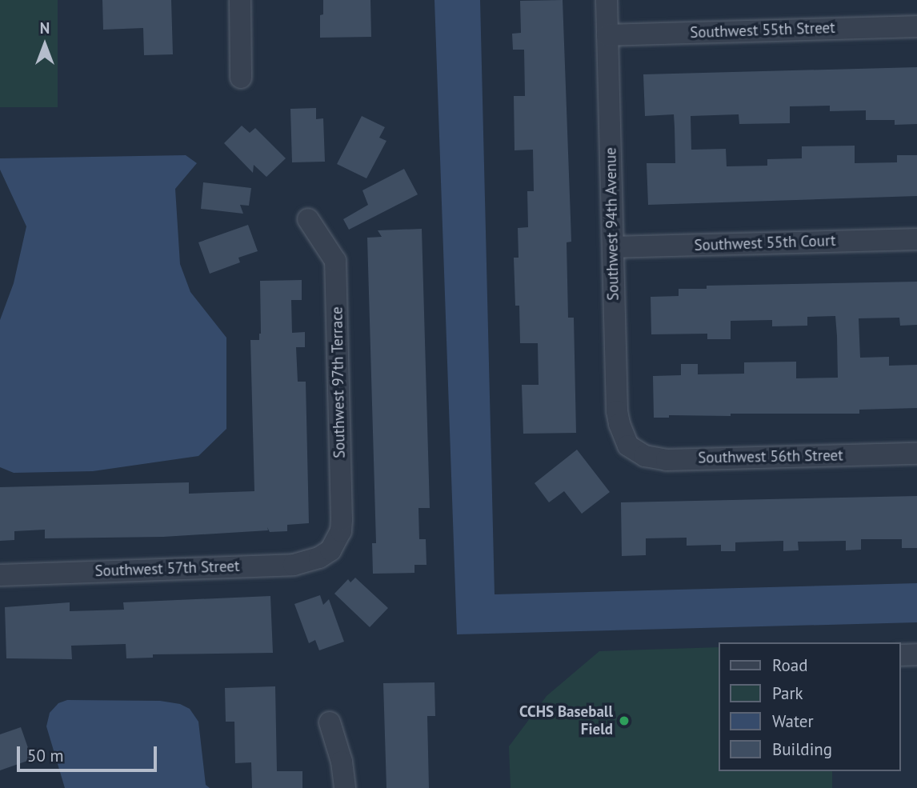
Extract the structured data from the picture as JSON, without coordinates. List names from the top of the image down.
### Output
{
  "streets": {
    "street": [
      "Southwest 55th Street",
      "Southwest 94th Avenue",
      "Southwest 55th Court",
      "Southwest 97th Terrace",
      "Southwest 56th Street",
      "Southwest 57th Street"
    ]
  },
  "crossings": [
    ["Southwest 55th Street", "Southwest 94th Avenue"],
    ["Southwest 94th Avenue", "Southwest 55th Court"],
    ["Southwest 94th Avenue", "Southwest 56th Street"],
    ["Southwest 97th Terrace", "Southwest 57th Street"]
  ],
  "places": ["CCHS Baseball Field"],
  "legend": [
    "Road",
    "Park",
    "Water",
    "Building"
  ],
  "scale_bar": "50 m",
  "north": "top"
}
